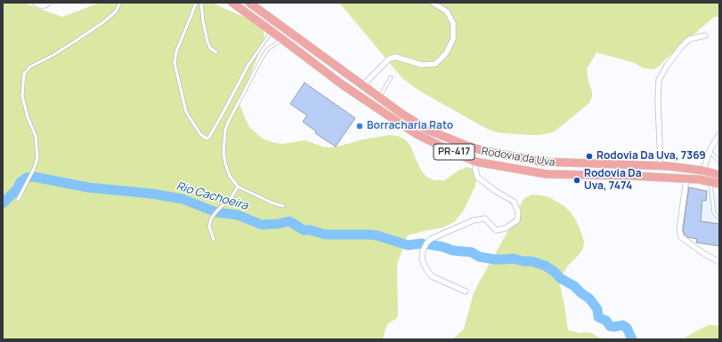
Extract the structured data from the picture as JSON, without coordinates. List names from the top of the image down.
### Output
{
  "streets": {
    "main road": ["PR-417", "Rodovia da Uva"]
  },
  "water": ["Rio Cachoeira"],
  "places": ["Borracharia Rato", "Rodovia Da Uva, 7369", "Rodovia Da Uva, 7474"]
}
